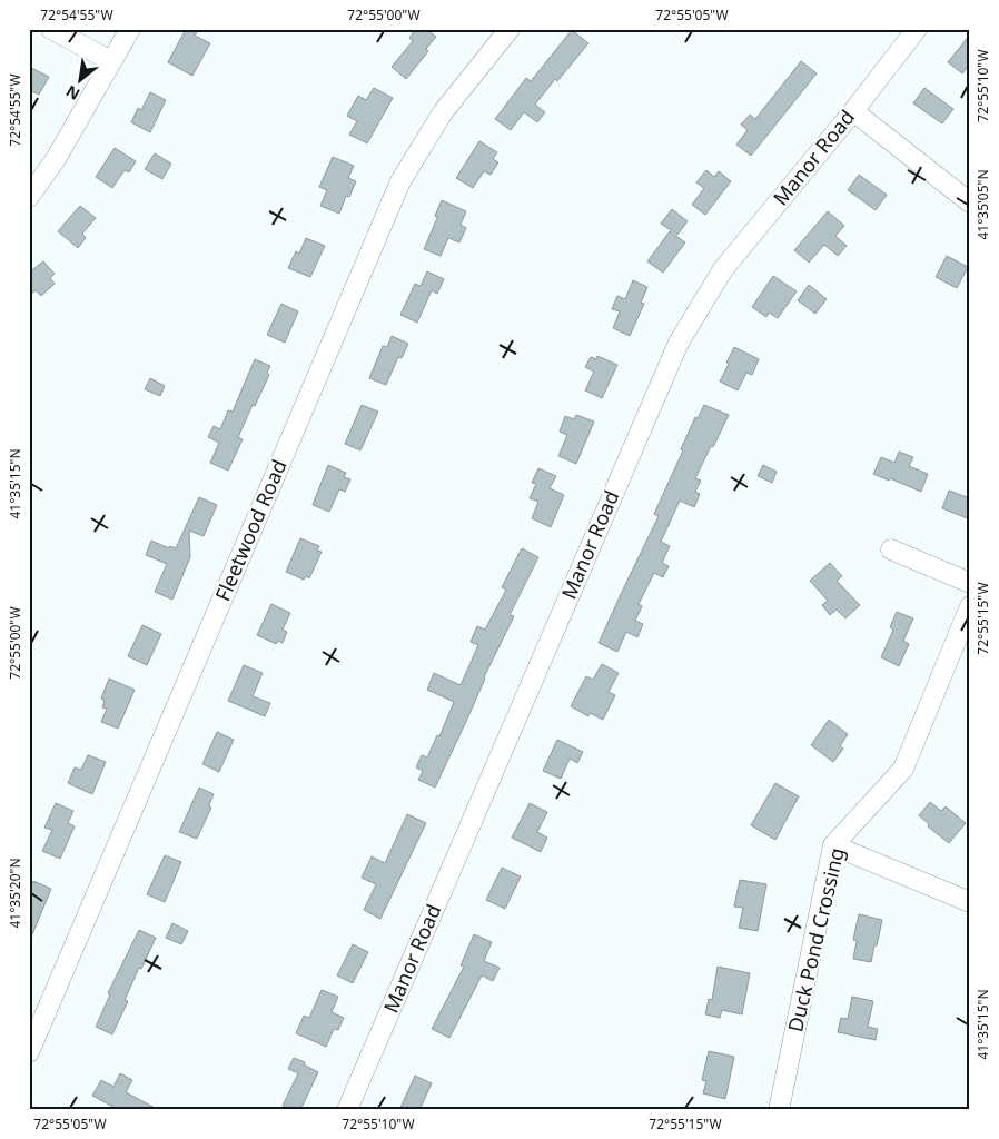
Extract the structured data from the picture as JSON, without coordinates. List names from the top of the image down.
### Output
{
  "streets": {
    "street": ["Manor Road", "Fleetwood Road", "Duck Pond Crossing"]
  },
  "north": "bottom left",
  "coordinates": [
    "72°54'55\"W",
    "72°55'00\"W",
    "72°55'05\"W",
    "72°55'10\"W",
    "41°35'05\"N",
    "41°35'15\"N",
    "72°55'15\"W",
    "41°35'20\"N"
  ]
}
